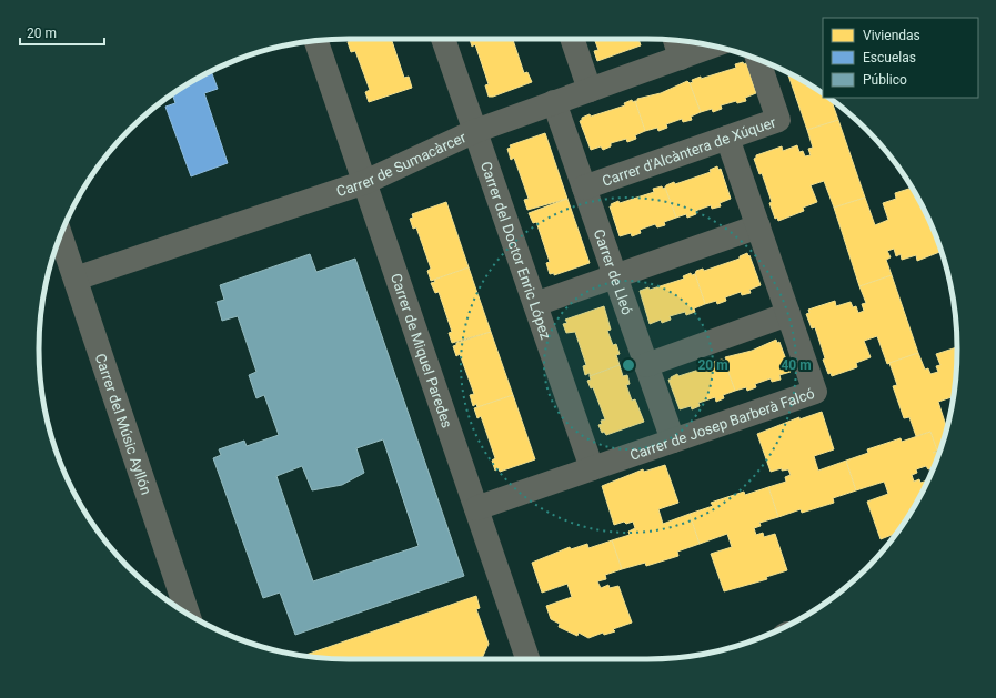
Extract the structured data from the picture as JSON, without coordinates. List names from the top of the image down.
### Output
{
  "streets": {
    "street": [
      "Carrer d'Alcàntera de Xúquer",
      "Carrer de Sumacàrcer",
      "Carrer del Doctor Enric López",
      "Carrer de Lleó",
      "Carrer de Miquel Paredes",
      "Carrer de Josep Barberà Falcó",
      "Carrer del Músic Ayllón"
    ]
  },
  "crossings": [
    ["Carrer d'Alcàntera de Xúquer", "Carrer de Lleó"],
    ["Carrer d'Alcàntera de Xúquer", "Carrer de Josep Barberà Falcó"],
    ["Carrer de Sumacàrcer", "Carrer del Doctor Enric López"],
    ["Carrer de Sumacàrcer", "Carrer de Lleó"],
    ["Carrer de Sumacàrcer", "Carrer de Miquel Paredes"],
    ["Carrer de Sumacàrcer", "Carrer del Músic Ayllón"],
    ["Carrer del Doctor Enric López", "Carrer de Josep Barberà Falcó"],
    ["Carrer de Lleó", "Carrer de Josep Barberà Falcó"],
    ["Carrer de Miquel Paredes", "Carrer de Josep Barberà Falcó"]
  ],
  "legend": ["Viviendas", "Escuelas", "Público"],
  "scale_bar": "20 m",
  "rings": ["20 m", "40 m"]
}
